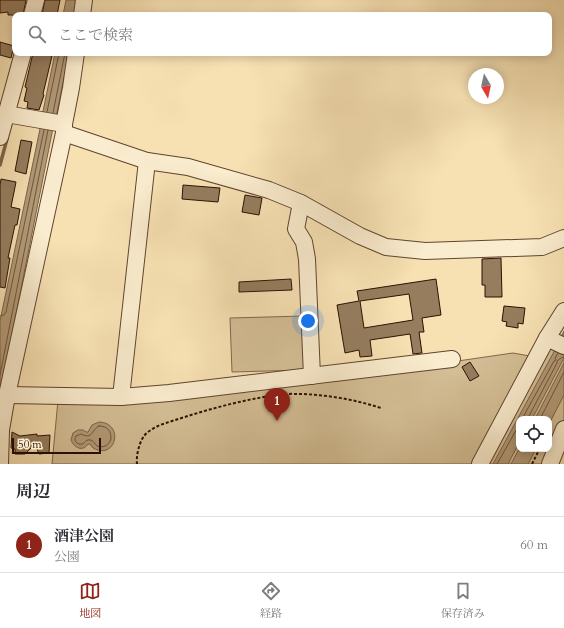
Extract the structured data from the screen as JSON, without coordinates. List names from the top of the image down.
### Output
{
  "scale_bar": "50 m",
  "north": "bottom",
  "page": {
    "search": "ここで検索",
    "pins": "1",
    "scale": "50 m",
    "heading": "周辺",
    "list": [
      {
        "mark": "1",
        "name": "酒津公園",
        "note": "公園",
        "value": "60 m"
      }
    ],
    "nav": ["地図", "経路", "保存済み"]
  }
}
